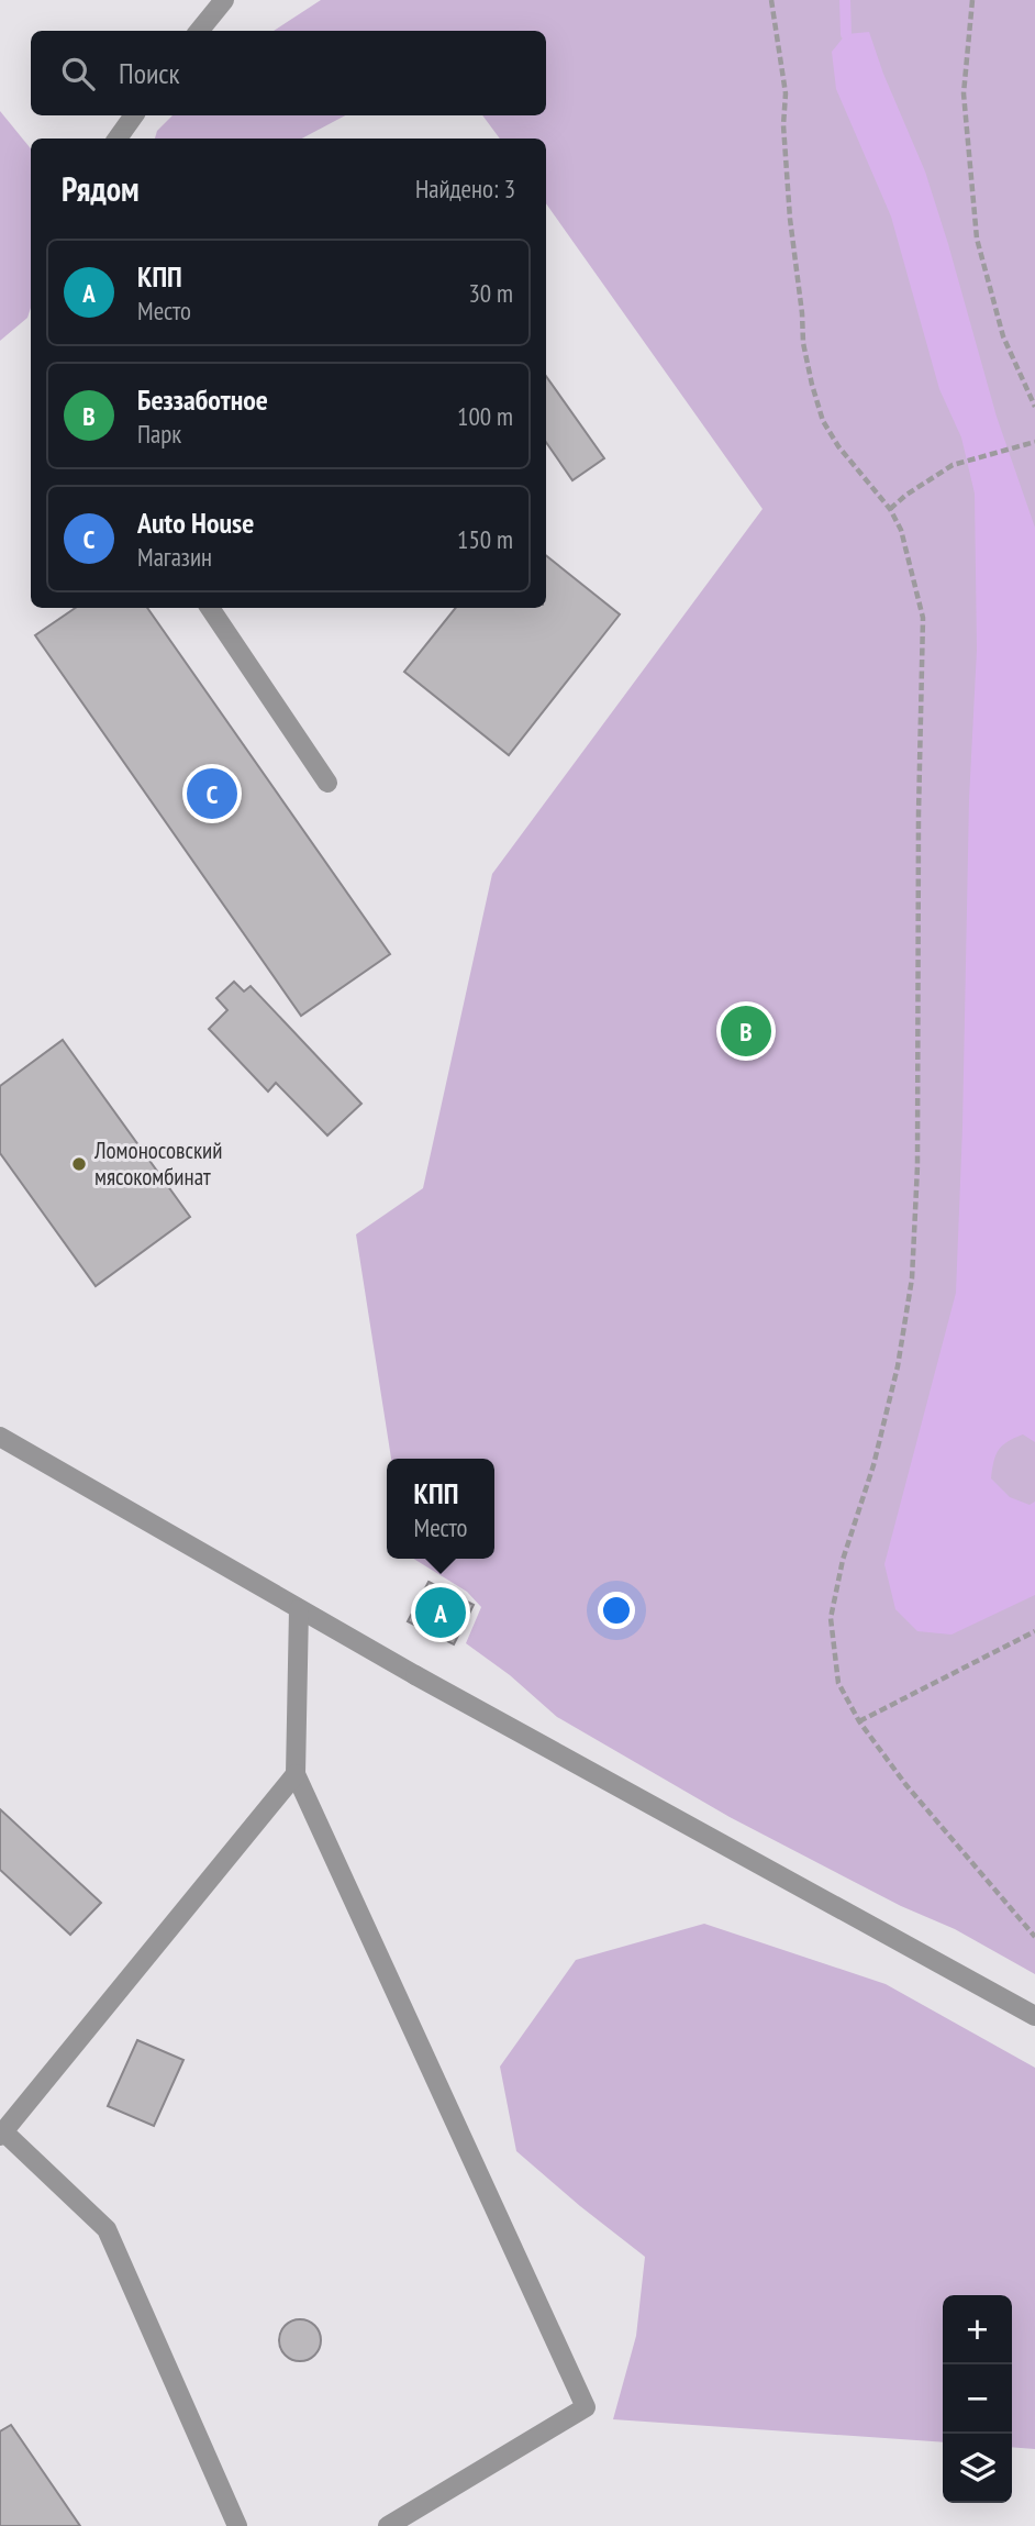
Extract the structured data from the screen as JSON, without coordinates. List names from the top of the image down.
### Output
{
  "places": ["Ломоносовский мясокомбинат"],
  "page": {
    "search": "Поиск",
    "heading": ["Рядом", "Найдено: 3"],
    "list": [
      {
        "mark": "A",
        "name": "КПП",
        "note": "Место",
        "value": "30 m"
      },
      {
        "mark": "B",
        "name": "Беззаботное",
        "note": "Парк",
        "value": "100 m"
      },
      {
        "mark": "C",
        "name": "Auto House",
        "note": "Магазин",
        "value": "150 m"
      }
    ],
    "pins": ["C", "B", "A"],
    "popup": ["КПП", "Место"],
    "map_buttons": ["+", "−"]
  }
}
